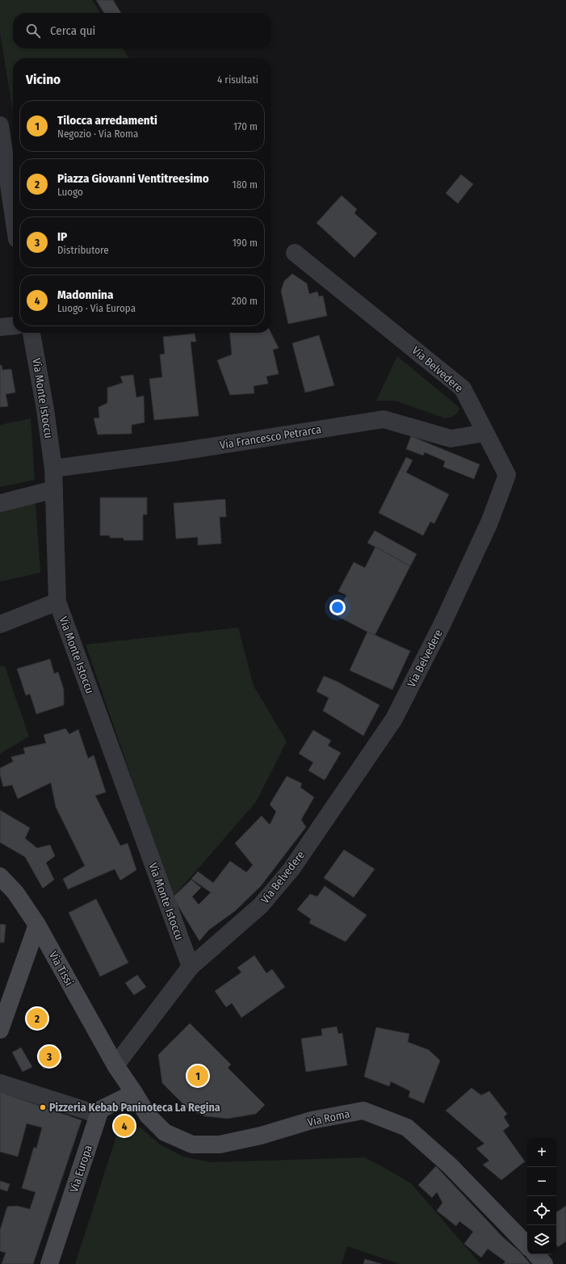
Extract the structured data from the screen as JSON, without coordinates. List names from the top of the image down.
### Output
{
  "streets": {
    "main road": ["Via Tissi", "Via Roma", "Via Europa"],
    "street": ["Via Belvedere", "Via Monte Istoccu", "Via Francesco Petrarca"]
  },
  "crossings": [
    ["Via Belvedere", "Via Monte Istoccu"],
    ["Via Belvedere", "Via Francesco Petrarca"],
    ["Via Belvedere", "Via Tissi"],
    ["Via Belvedere", "Via Roma"],
    ["Via Monte Istoccu", "Via Francesco Petrarca"],
    ["Via Tissi", "Via Roma"]
  ],
  "places": ["Pizzeria Kebab Paninoteca La Regina"],
  "page": {
    "search": "Cerca qui",
    "heading": ["Vicino", "4 risultati"],
    "list": [
      {
        "mark": "1",
        "name": "Tilocca arredamenti",
        "note": "Negozio · Via Roma",
        "value": "170 m"
      },
      {
        "mark": "2",
        "name": "Piazza Giovanni Ventitreesimo",
        "note": "Luogo",
        "value": "180 m"
      },
      {
        "mark": "3",
        "name": "IP",
        "note": "Distributore",
        "value": "190 m"
      },
      {
        "mark": "4",
        "name": "Madonnina",
        "note": "Luogo · Via Europa",
        "value": "200 m"
      }
    ],
    "pins": [
      "2",
      "3",
      "1",
      "4"
    ],
    "map_buttons": ["+", "−"]
  }
}
